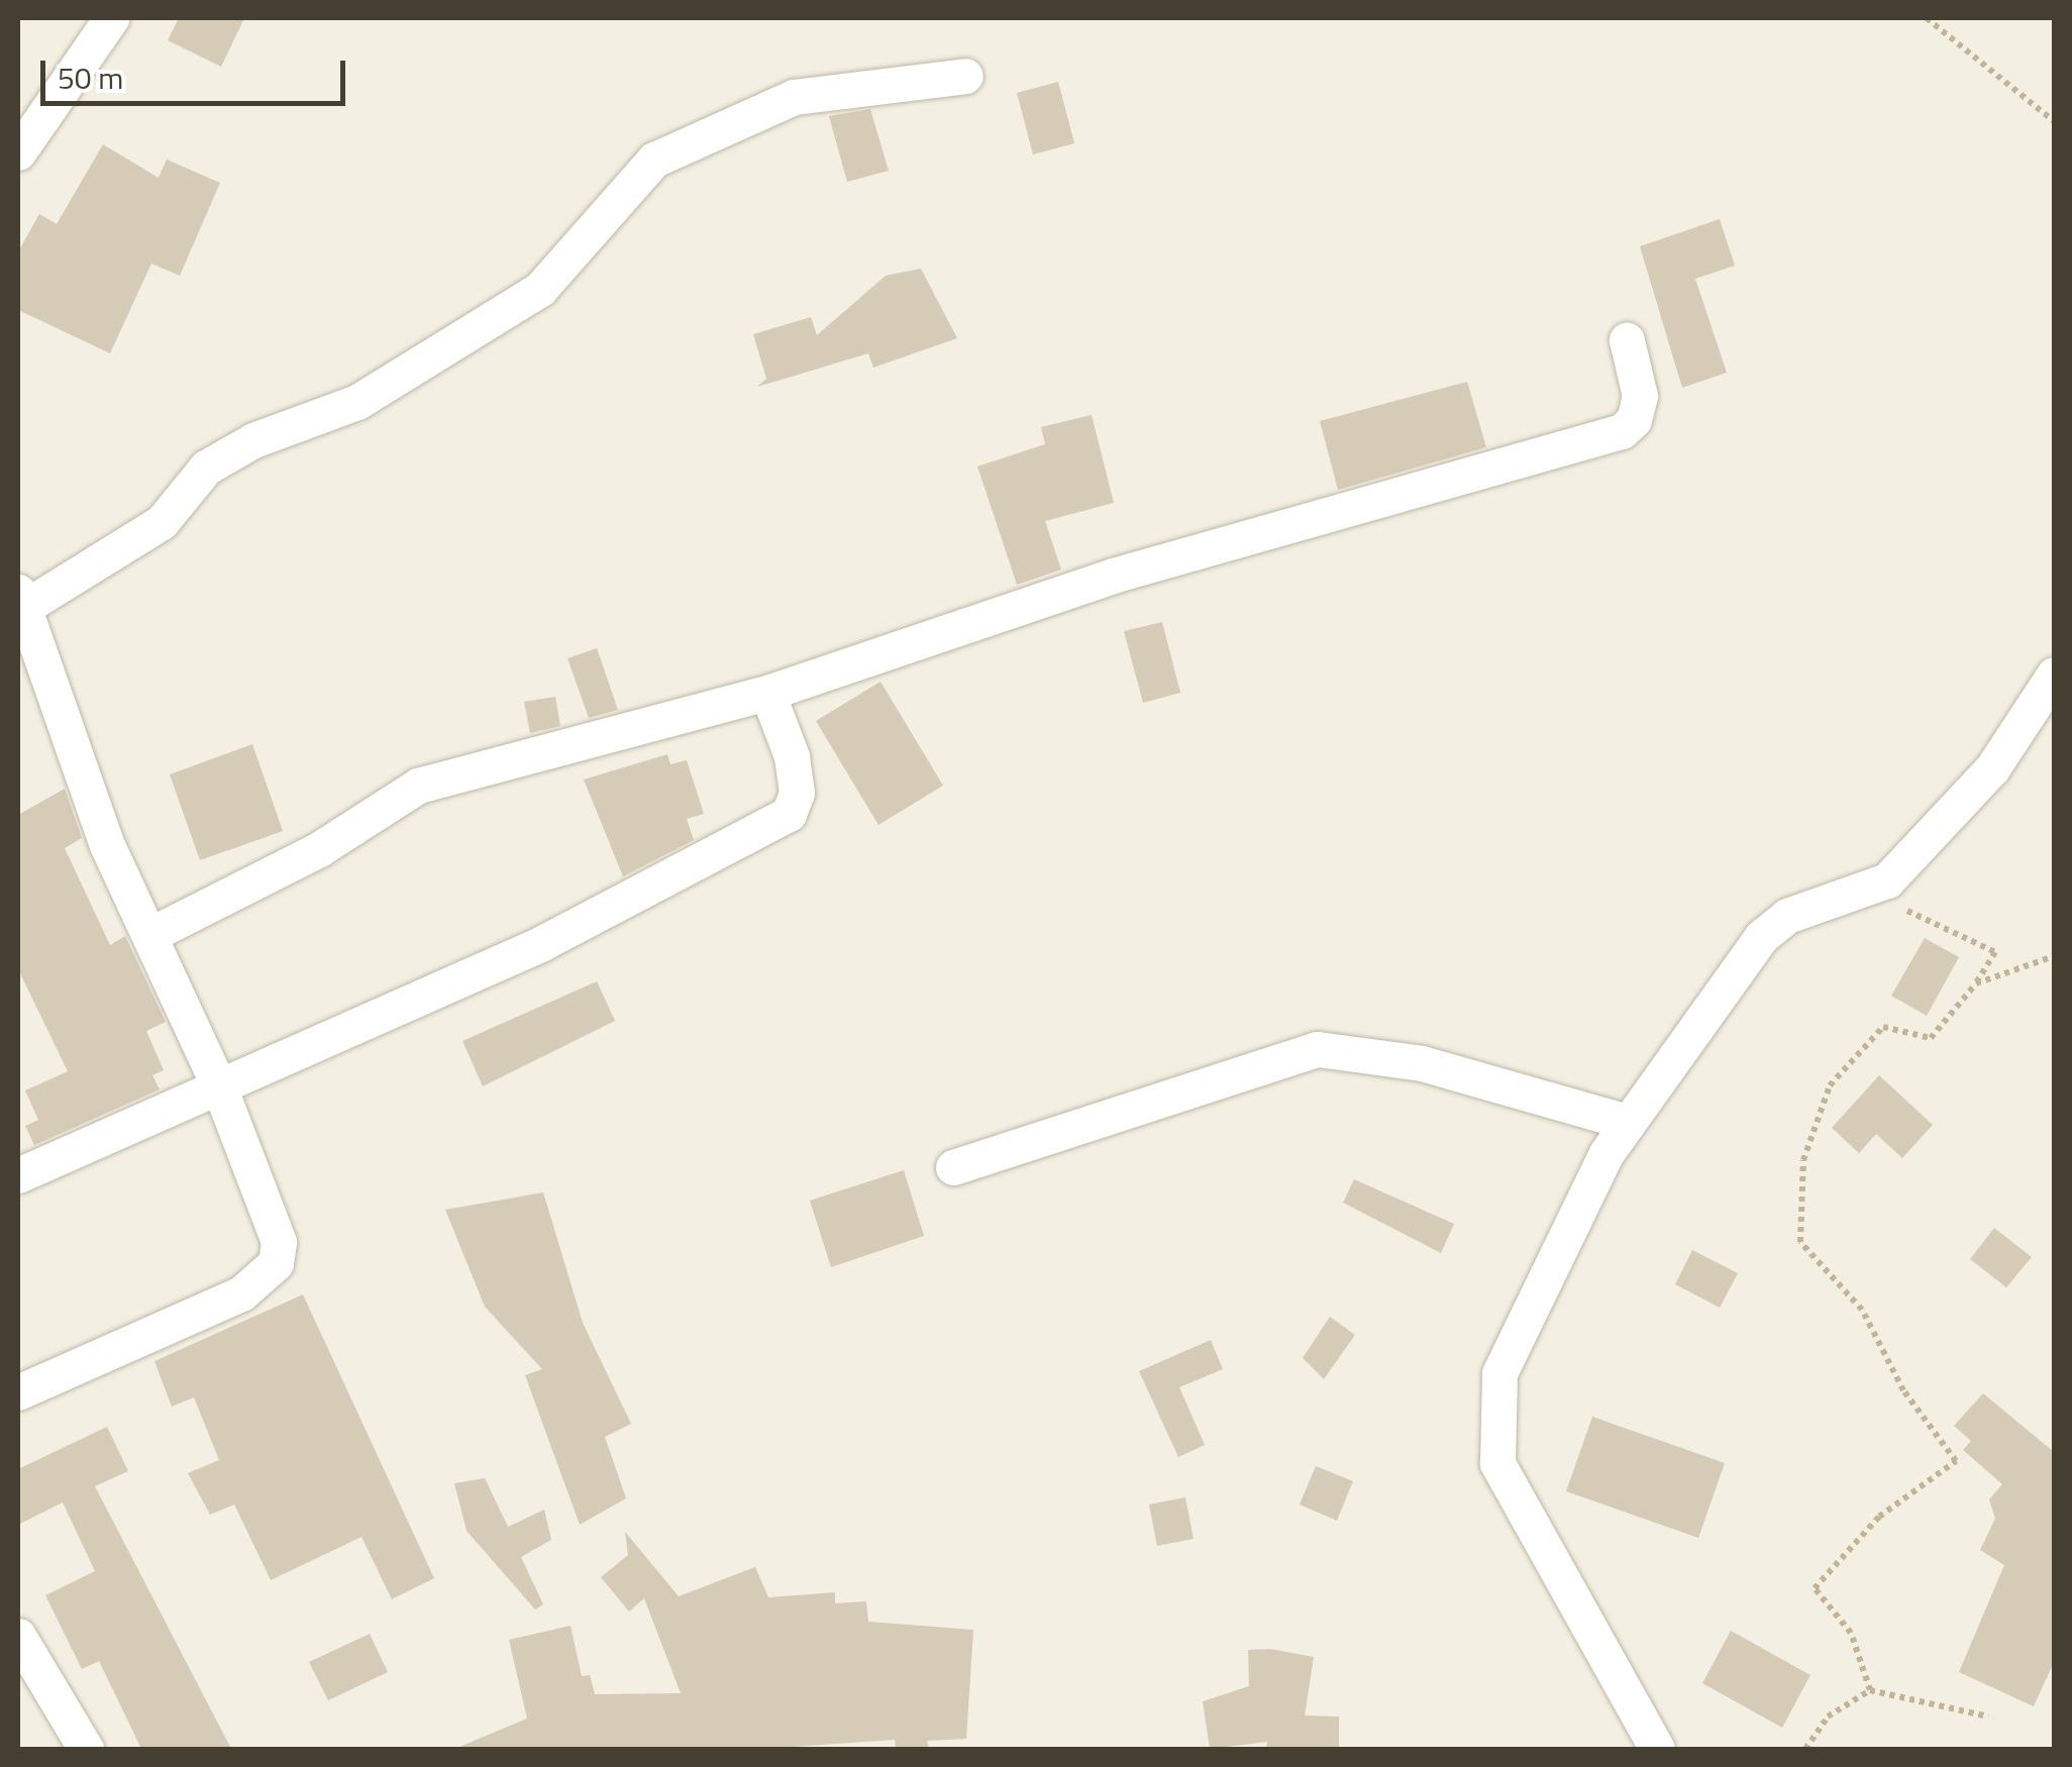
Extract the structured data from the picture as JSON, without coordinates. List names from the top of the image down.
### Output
{
  "scale_bar": "50 m"
}
